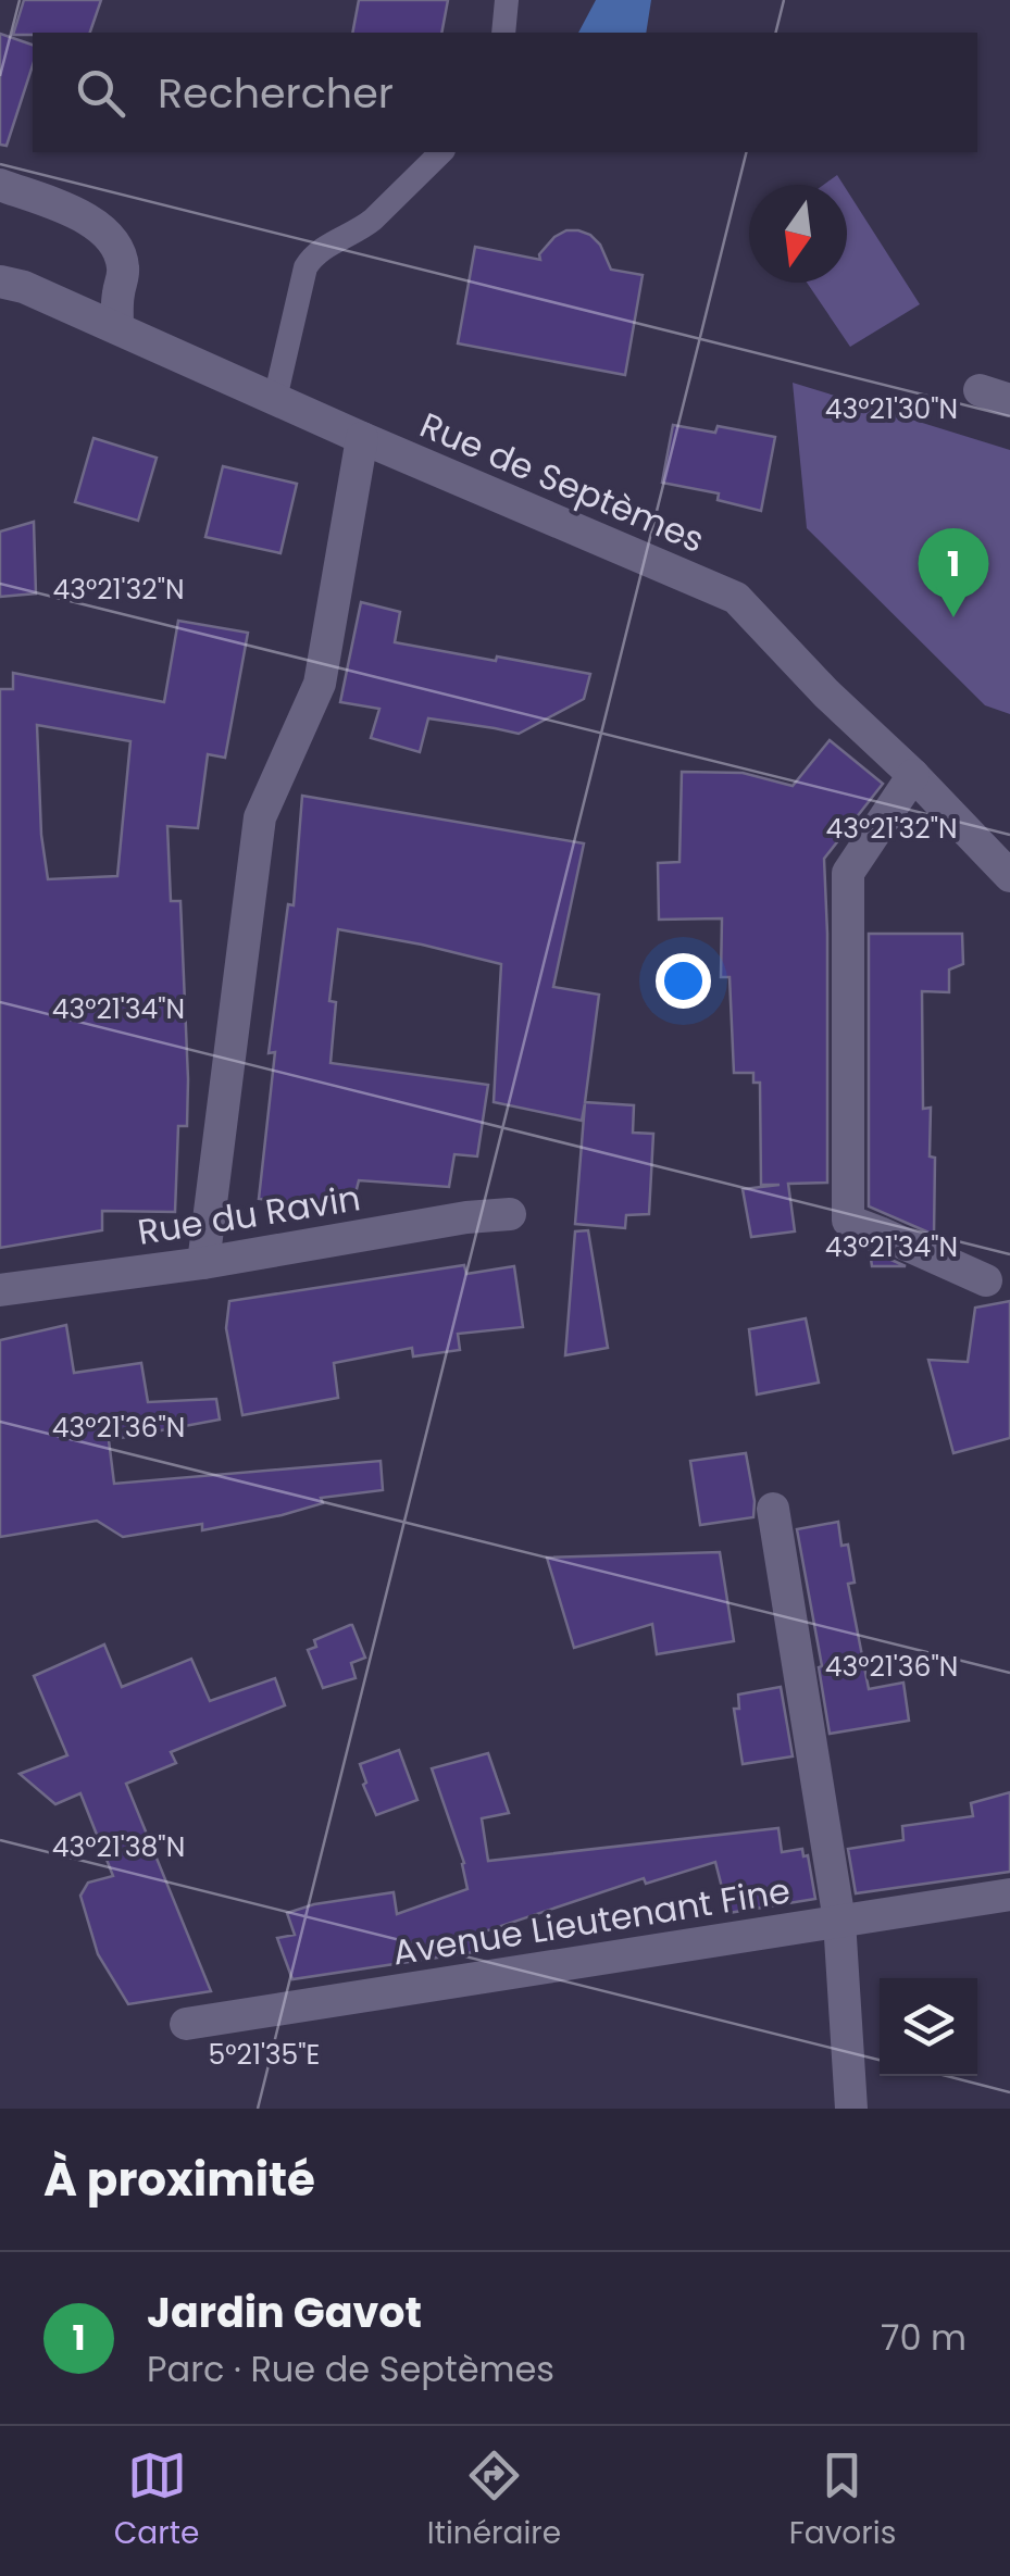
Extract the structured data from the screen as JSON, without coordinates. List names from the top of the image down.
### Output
{
  "streets": {
    "street": ["Rue de Septèmes", "Rue du Ravin", "Avenue Lieutenant Fine"]
  },
  "north": "bottom",
  "page": {
    "search": "Rechercher",
    "pins": "1",
    "heading": "À proximité",
    "list": [
      {
        "mark": "1",
        "name": "Jardin Gavot",
        "note": "Parc · Rue de Septèmes",
        "value": "70 m"
      }
    ],
    "nav": ["Carte", "Itinéraire", "Favoris"]
  },
  "coordinates": [
    "43°21'30\"N",
    "43°21'32\"N",
    "43°21'34\"N",
    "43°21'36\"N",
    "43°21'38\"N",
    "5°21'35\"E"
  ]
}
